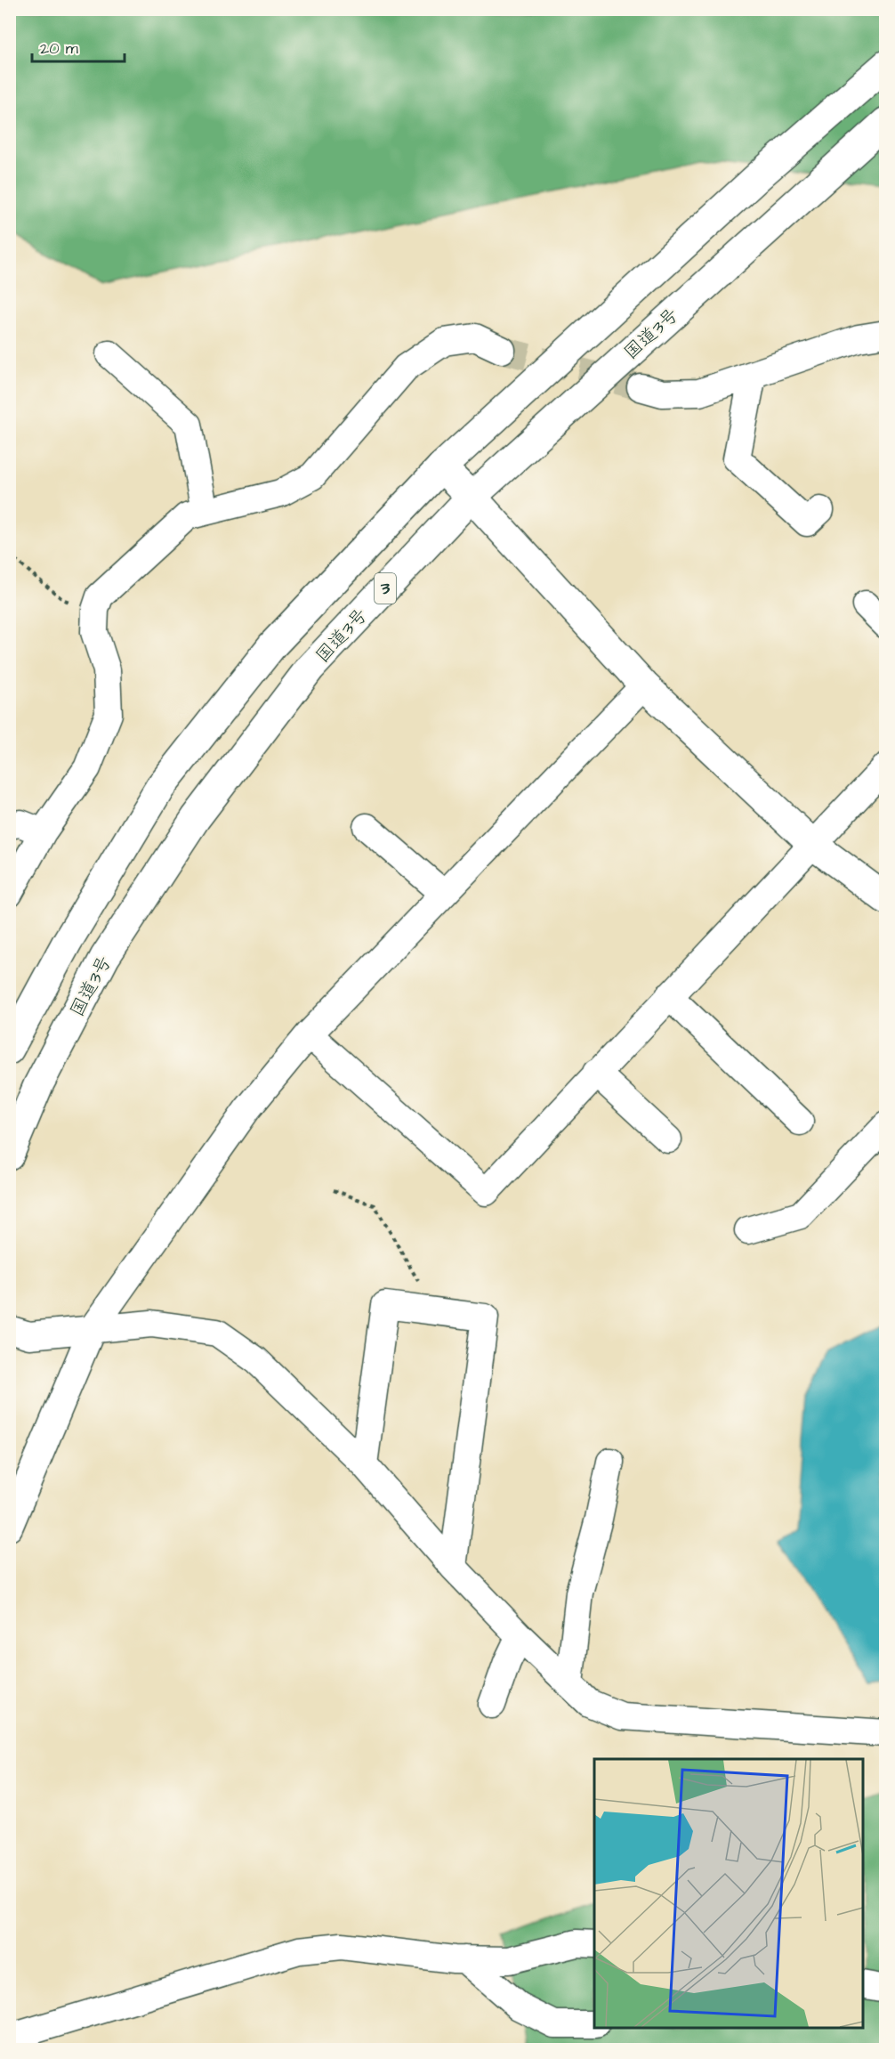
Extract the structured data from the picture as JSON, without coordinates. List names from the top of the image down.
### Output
{
  "streets": {
    "main road": ["国道3号", "3"]
  },
  "scale_bar": "20 m"
}
